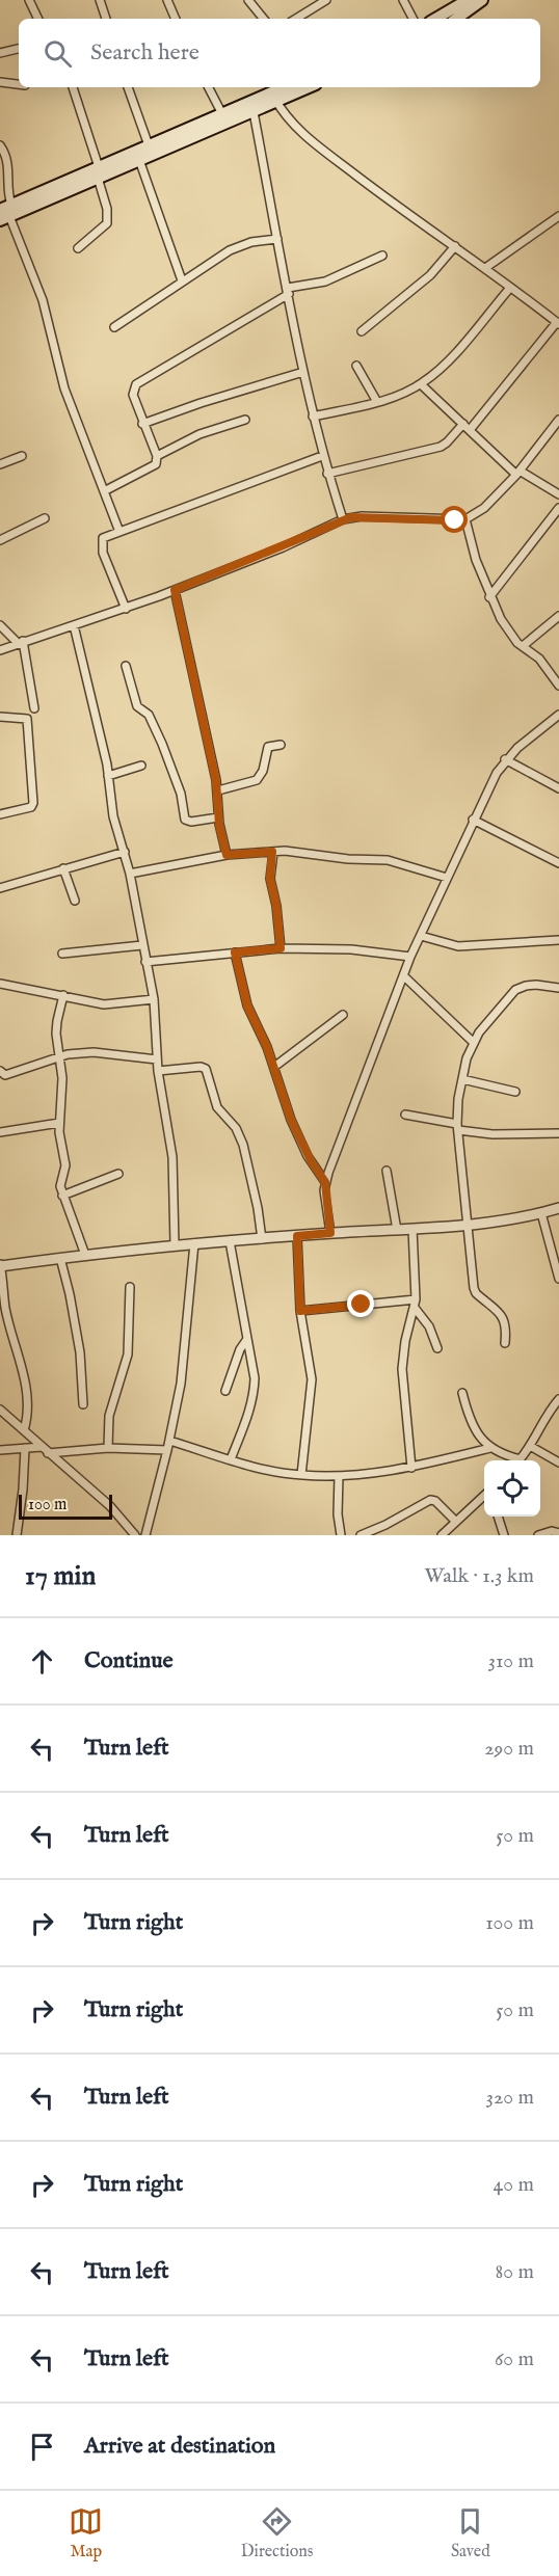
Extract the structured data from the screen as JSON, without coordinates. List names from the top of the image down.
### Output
{
  "scale_bar": "100 m",
  "page": {
    "search": "Search here",
    "scale": "100 m",
    "heading": ["17 min", "Walk · 1.3 km"],
    "list": [
      ["Continue", "310 m"],
      ["Turn left", "290 m"],
      ["Turn left", "50 m"],
      ["Turn right", "100 m"],
      ["Turn right", "50 m"],
      ["Turn left", "320 m"],
      ["Turn right", "40 m"],
      ["Turn left", "80 m"],
      ["Turn left", "60 m"],
      "Arrive at destination"
    ],
    "nav": ["Map", "Directions", "Saved"]
  }
}
